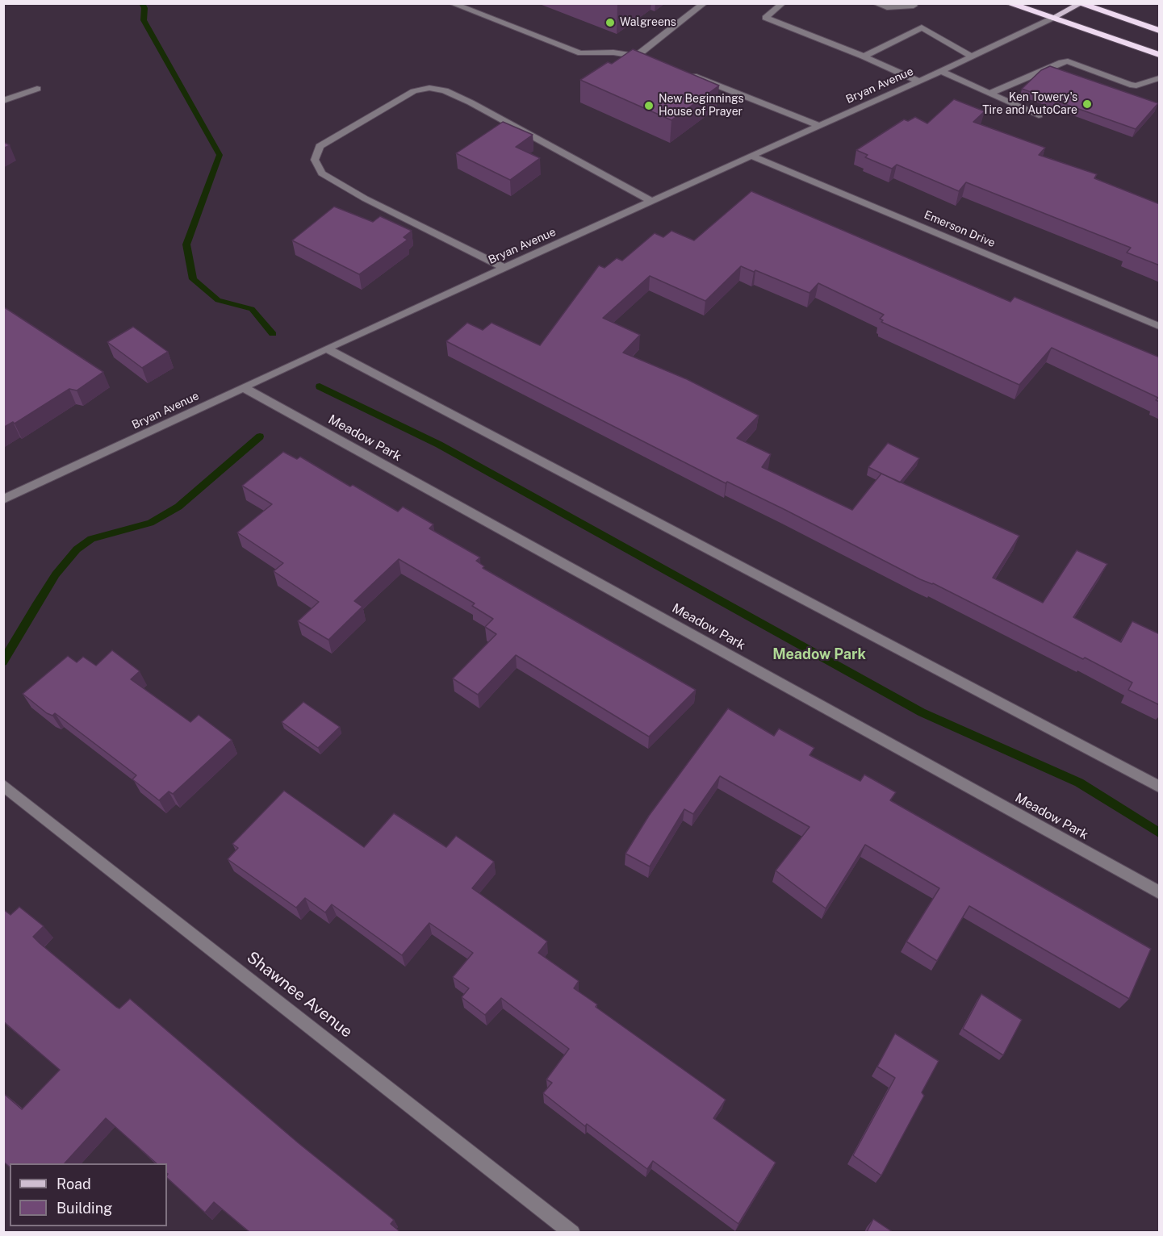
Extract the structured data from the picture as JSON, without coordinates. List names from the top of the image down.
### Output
{
  "streets": {
    "street": [
      "Bryan Avenue",
      "Emerson Drive",
      "Meadow Park",
      "Shawnee Avenue"
    ]
  },
  "crossings": [
    ["Bryan Avenue", "Emerson Drive"],
    ["Bryan Avenue", "Meadow Park"]
  ],
  "districts": ["Meadow Park"],
  "places": ["Walgreens", "Ken Towery's Tire and AutoCare", "New Beginnings House of Prayer"],
  "legend": ["Road", "Building"]
}
